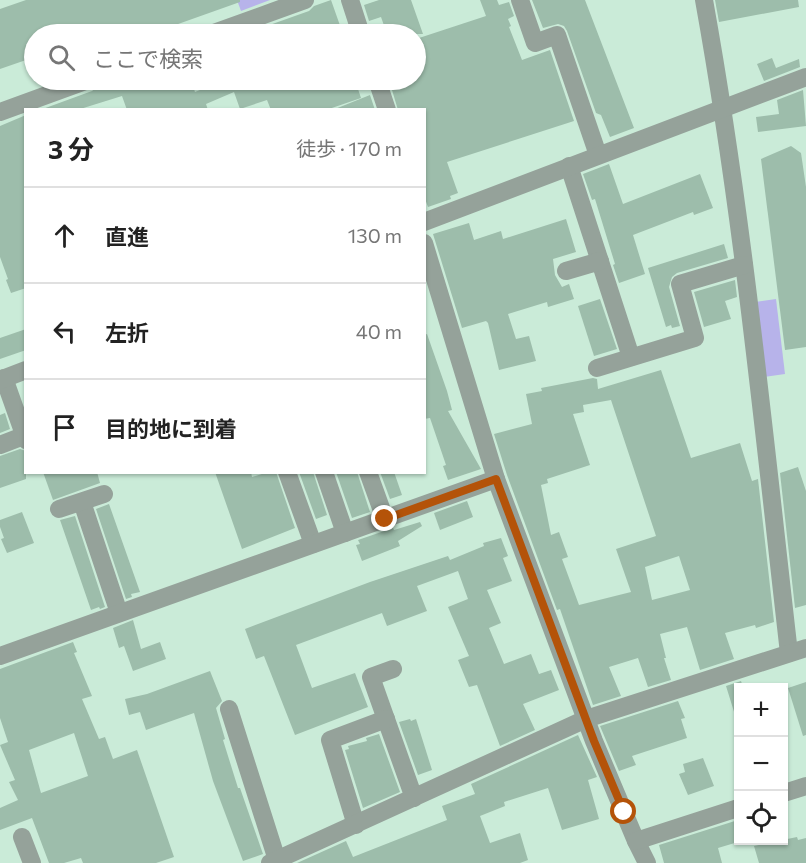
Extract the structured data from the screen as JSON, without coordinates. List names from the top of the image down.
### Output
{
  "page": {
    "search": "ここで検索",
    "heading": ["3 分", "徒歩 · 170 m"],
    "list": [
      ["直進", "130 m"],
      ["左折", "40 m"],
      "目的地に到着"
    ],
    "map_buttons": ["+", "−"]
  }
}
